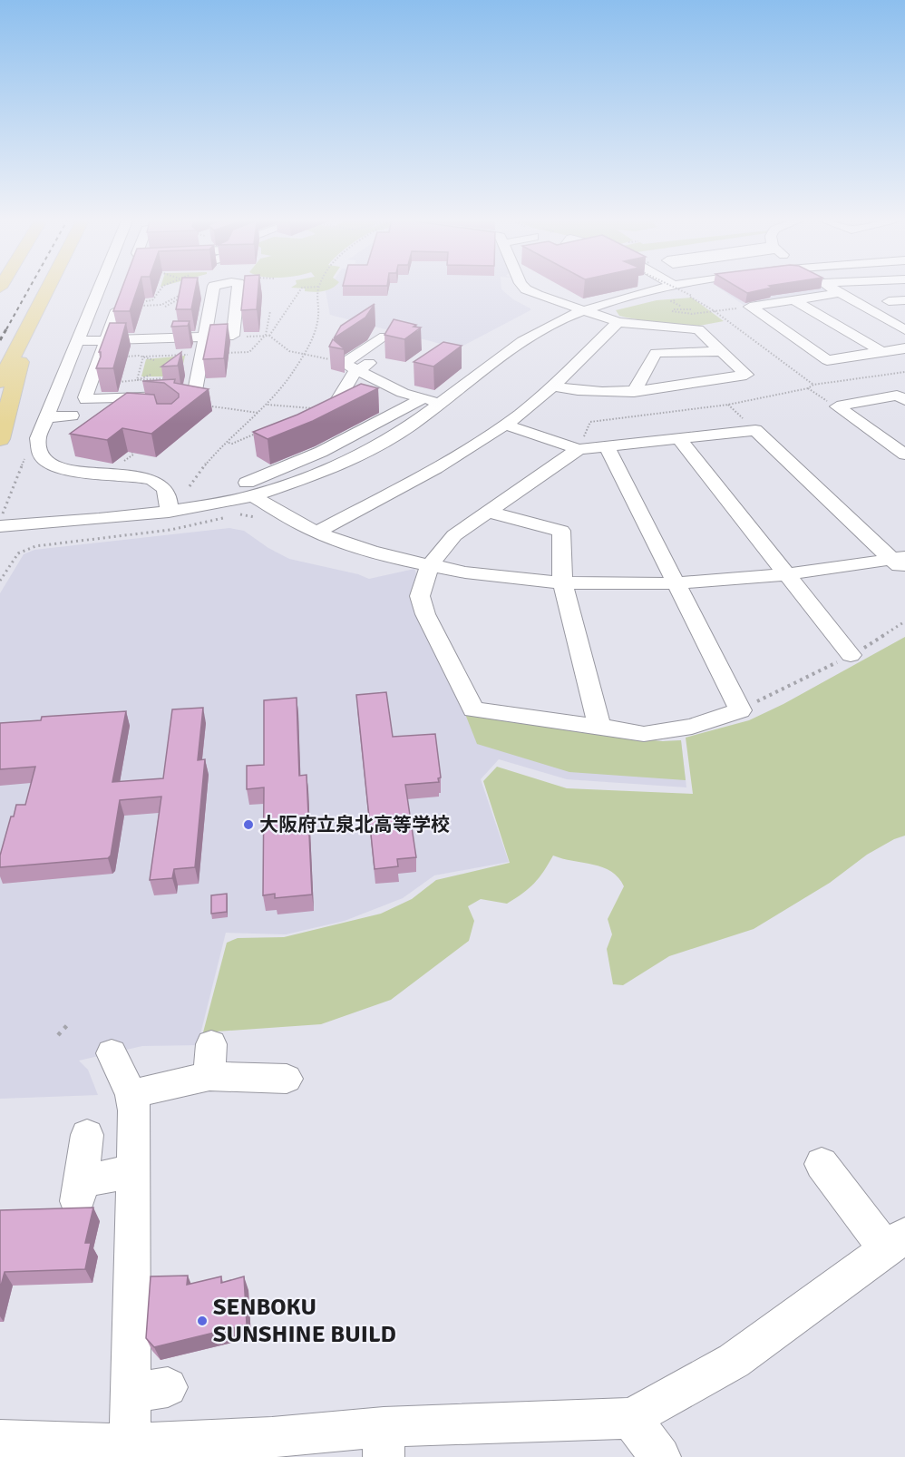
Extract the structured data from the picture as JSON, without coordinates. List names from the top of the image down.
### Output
{
  "places": ["大阪府立泉北高等学校", "SENBOKU SUNSHINE BUILD"]
}
